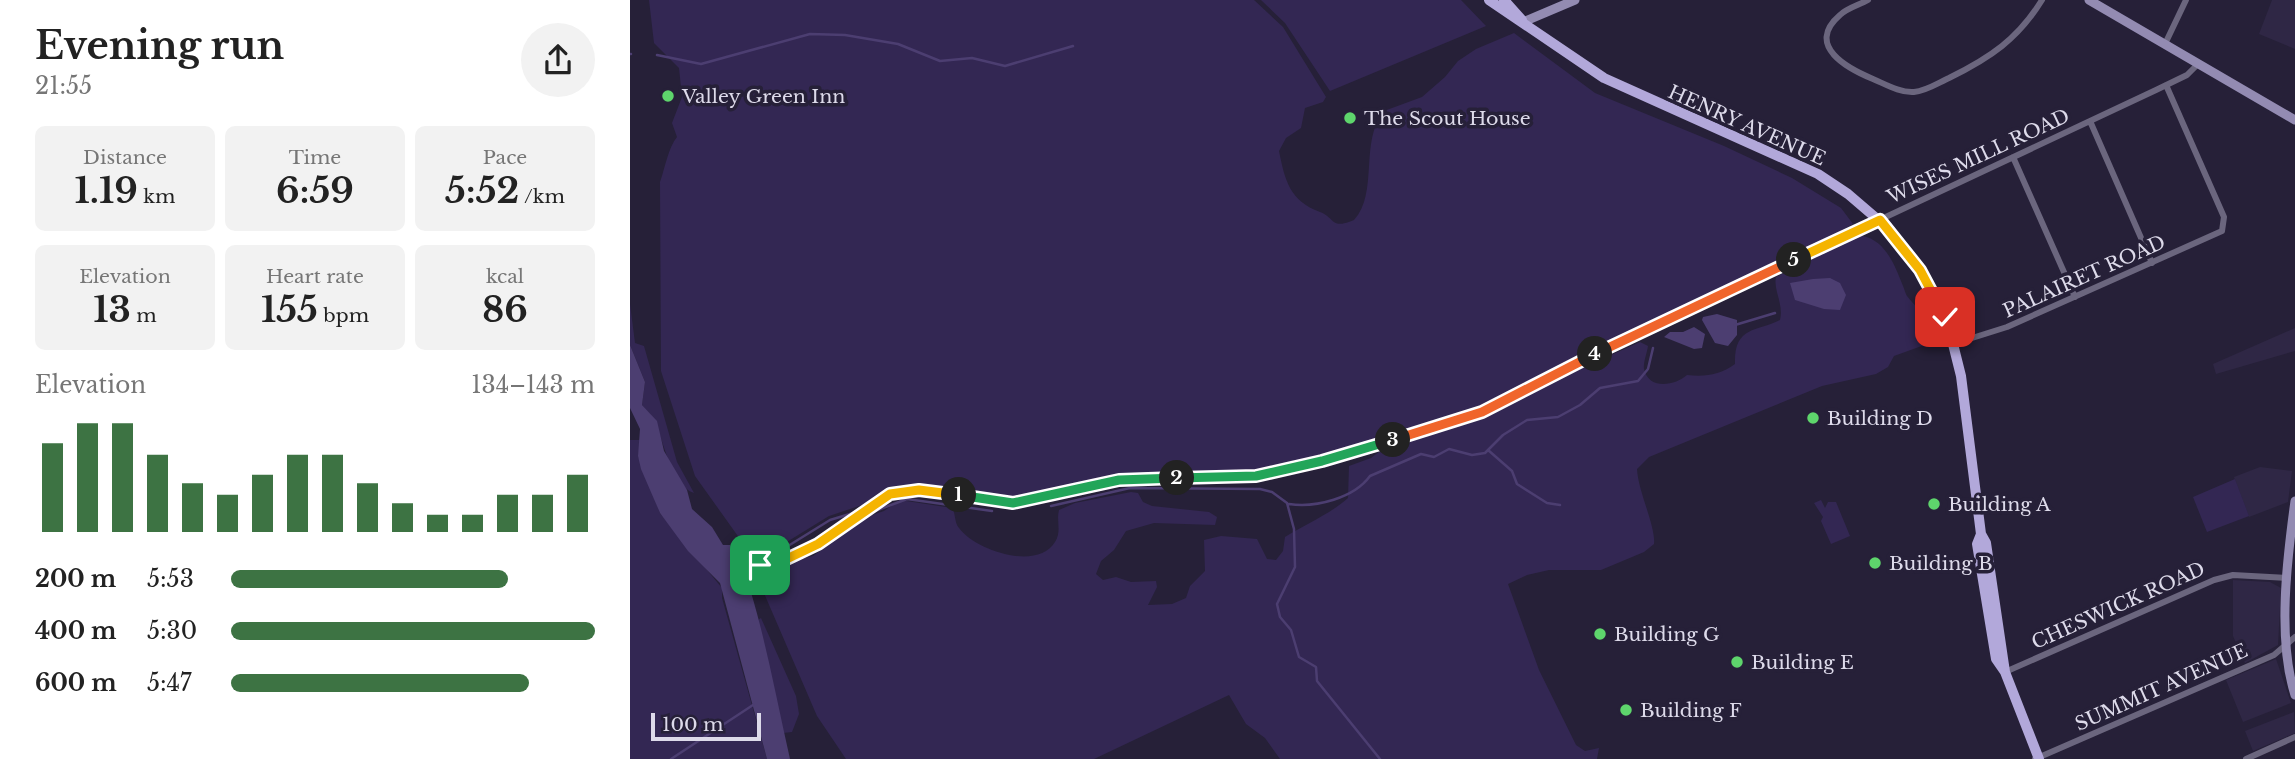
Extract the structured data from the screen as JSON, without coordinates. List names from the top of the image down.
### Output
{
  "streets": {
    "main road": ["HENRY AVENUE"],
    "street": [
      "WISES MILL ROAD",
      "PALAIRET ROAD",
      "CHESWICK ROAD",
      "SUMMIT AVENUE"
    ]
  },
  "crossings": [
    ["HENRY AVENUE", "WISES MILL ROAD"],
    ["HENRY AVENUE", "PALAIRET ROAD"],
    ["HENRY AVENUE", "CHESWICK ROAD"],
    ["HENRY AVENUE", "SUMMIT AVENUE"],
    ["WISES MILL ROAD", "PALAIRET ROAD"]
  ],
  "places": [
    "Valley Green Inn",
    "The Scout House",
    "Building D",
    "Building A",
    "Building B",
    "Building G",
    "Building E",
    "Building F"
  ],
  "scale_bar": "100 m",
  "page": {
    "heading": ["Evening run", "21:55"],
    "stats": [
      ["Distance", "1.19 km"],
      ["Time", "6:59"],
      ["Pace", "5:52 /km"],
      ["Elevation", "13 m"],
      ["Heart rate", "155 bpm"],
      ["kcal", "86"]
    ],
    "pins": [
      "5",
      "4",
      "3",
      "2",
      "1"
    ],
    "chart": ["Elevation", "134–143 m"],
    "list": [
      {
        "name": "200 m",
        "note": "5:53"
      },
      {
        "name": "400 m",
        "note": "5:30"
      },
      {
        "name": "600 m",
        "note": "5:47"
      }
    ],
    "scale": "100 m"
  }
}
